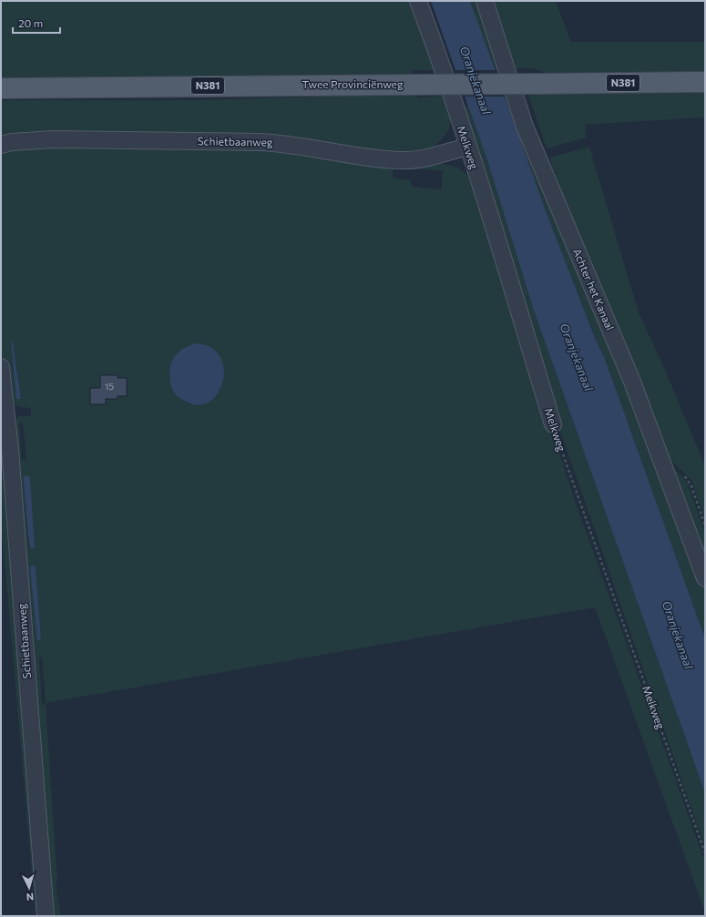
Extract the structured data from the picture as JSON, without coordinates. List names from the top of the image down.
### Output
{
  "streets": {
    "main road": ["N381", "Twee Provinciënweg"],
    "street": ["Schietbaanweg", "Melkweg", "Achter het Kanaal"]
  },
  "crossings": [
    ["Schietbaanweg", "Melkweg"]
  ],
  "water": ["Oranjekanaal"],
  "house_numbers": ["15"],
  "scale_bar": "20 m",
  "north": "bottom"
}
